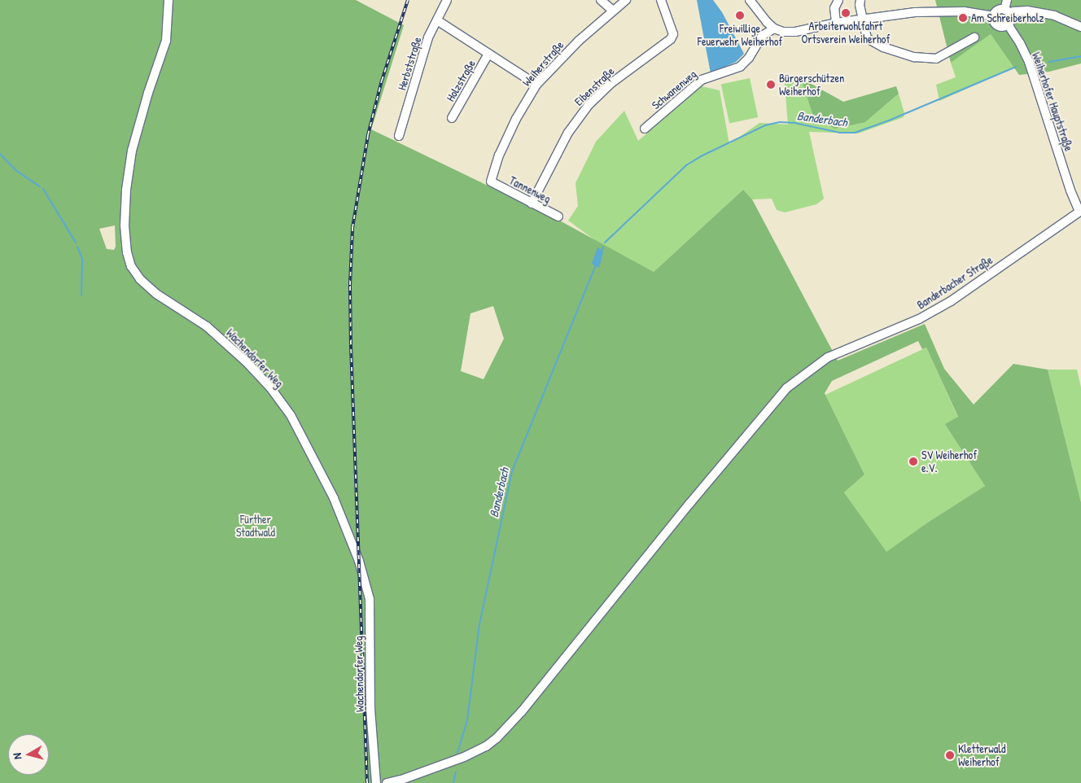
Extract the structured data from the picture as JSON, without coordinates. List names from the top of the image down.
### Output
{
  "streets": {
    "street": [
      "Herbststraße",
      "Weiherstraße",
      "Holzstraße",
      "Eibenstraße",
      "Schwanenweg",
      "Weiherhofer Hauptstraße",
      "Tannenweg",
      "Banderbacher Straße",
      "Wachendorfer Weg"
    ]
  },
  "crossings": [
    ["Herbststraße", "Holzstraße"],
    ["Weiherstraße", "Holzstraße"],
    ["Weiherstraße", "Tannenweg"],
    ["Eibenstraße", "Tannenweg"],
    ["Weiherhofer Hauptstraße", "Banderbacher Straße"]
  ],
  "water": ["Banderbach"],
  "parks": ["Fürther Stadtwald"],
  "places": [
    "Arbeiterwohlfahrt Ortsverein Weiherhof",
    "Freiwillige Feuerwehr Weiherhof",
    "Am Schreiberholz",
    "Bürgerschützen Weiherhof",
    "SV Weiherhof e.V.",
    "Kletterwald Weiherhof"
  ],
  "north": "left"
}
